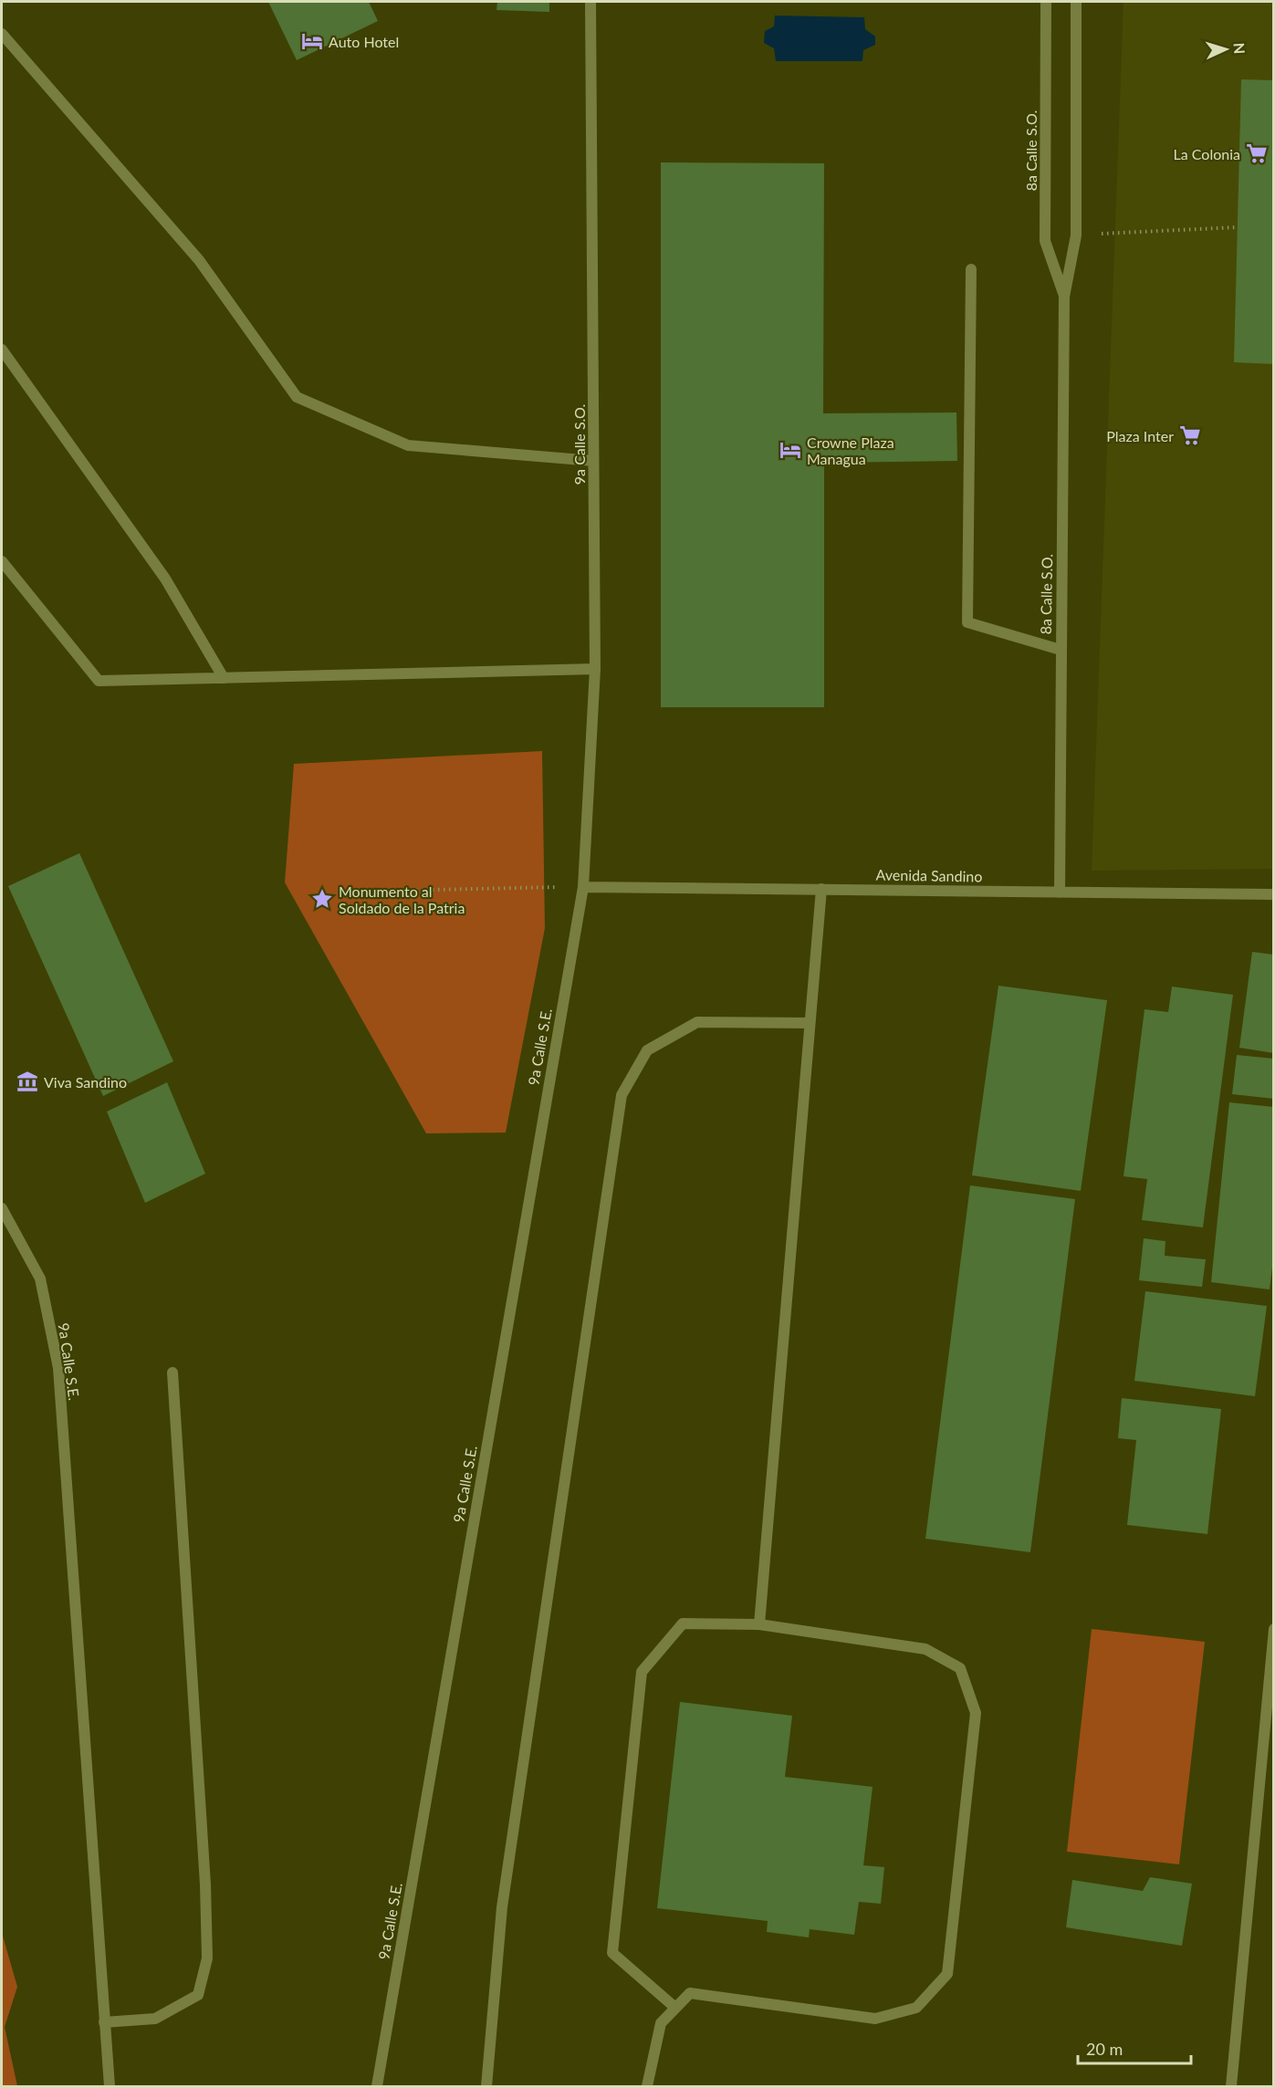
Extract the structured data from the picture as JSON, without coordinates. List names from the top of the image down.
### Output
{
  "streets": {
    "street": [
      "8a Calle S.O.",
      "9a Calle S.O.",
      "Avenida Sandino",
      "9a Calle S.E."
    ]
  },
  "crossings": [
    ["8a Calle S.O.", "Avenida Sandino"],
    ["9a Calle S.O.", "Avenida Sandino"],
    ["9a Calle S.O.", "9a Calle S.E."],
    ["Avenida Sandino", "9a Calle S.E."]
  ],
  "places": {
    "hotel": ["Auto Hotel", "Crowne Plaza Managua"],
    "supermarket": ["La Colonia", "Plaza Inter"],
    "place": ["Monumento al Soldado de la Patria"],
    "museum": ["Viva Sandino"]
  },
  "scale_bar": "20 m",
  "north": "right"
}
